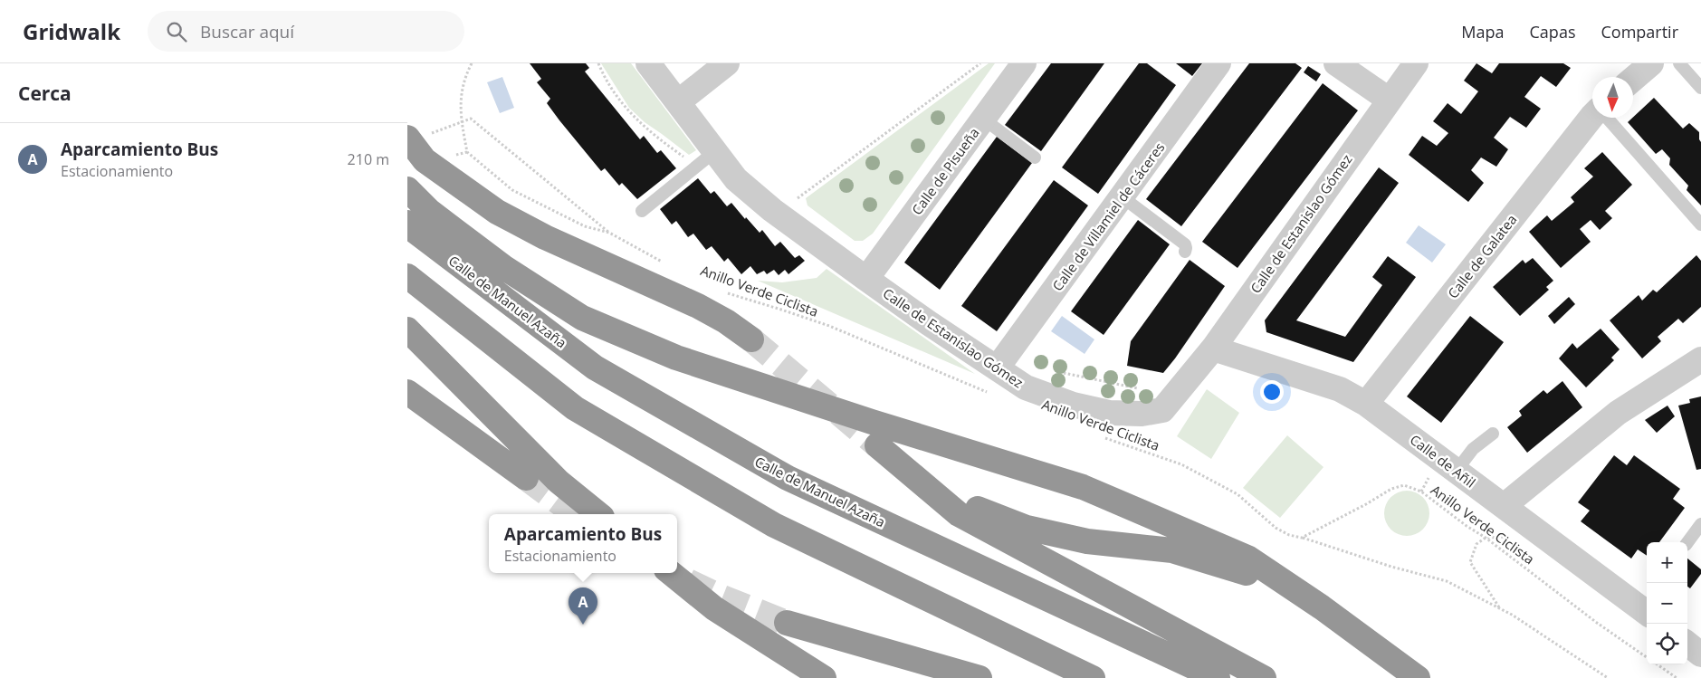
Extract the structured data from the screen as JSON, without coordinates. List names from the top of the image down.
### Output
{
  "streets": {
    "highway": ["Calle de Manuel Azaña"],
    "street": [
      "Calle de Pisueña",
      "Calle de Villamiel de Cáceres",
      "Calle de Estanislao Gómez",
      "Calle de Galatea",
      "Calle de Añil"
    ],
    "path": ["Anillo Verde Ciclista"]
  },
  "crossings": [
    ["Calle de Pisueña", "Calle de Estanislao Gómez"],
    ["Calle de Villamiel de Cáceres", "Calle de Estanislao Gómez"],
    ["Calle de Estanislao Gómez", "Calle de Añil"],
    ["Calle de Galatea", "Calle de Añil"]
  ],
  "north": "bottom",
  "page": {
    "header": "Gridwalk",
    "search": "Buscar aquí",
    "nav": ["Mapa", "Capas", "Compartir"],
    "heading": "Cerca",
    "list": [
      {
        "mark": "A",
        "name": "Aparcamiento Bus",
        "note": "Estacionamiento",
        "value": "210 m"
      }
    ],
    "popup": ["Aparcamiento Bus", "Estacionamiento"],
    "map_buttons": ["+", "−"],
    "pins": "A"
  }
}
